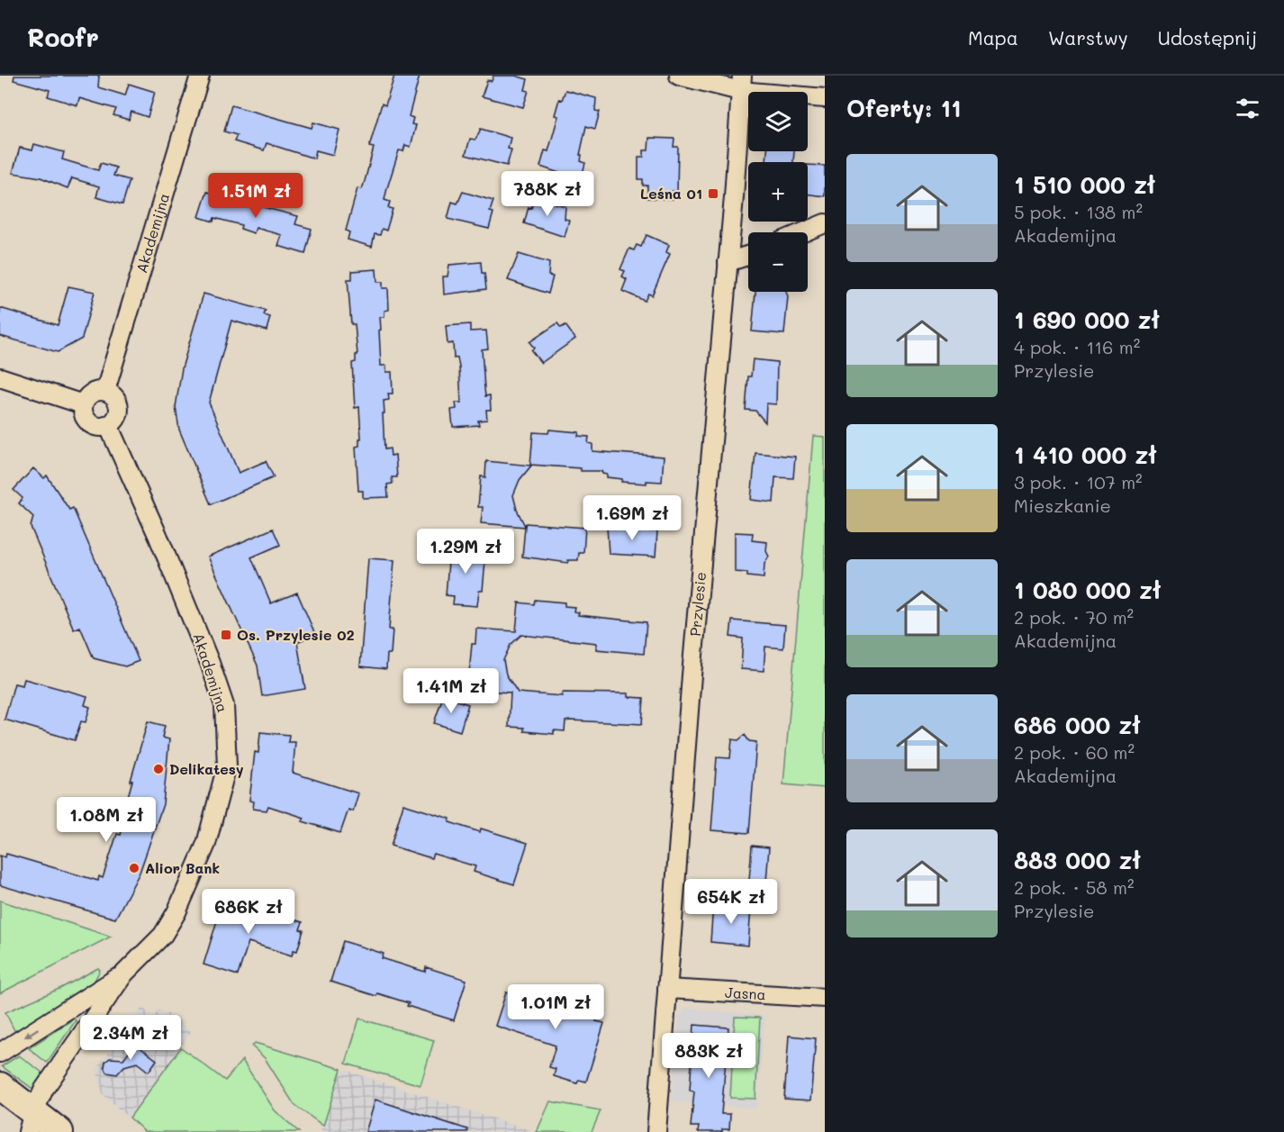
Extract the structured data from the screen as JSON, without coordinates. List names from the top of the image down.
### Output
{
  "streets": {
    "street": ["Akademijna", "Przylesie", "Jasna"]
  },
  "crossings": [
    ["Przylesie", "Jasna"]
  ],
  "places": {
    "transit": ["Leśna 01", "Os. Przylesie 02"],
    "other": ["Delikatesy", "Alior Bank"]
  },
  "page": {
    "header": "Roofr",
    "nav": ["Mapa", "Warstwy", "Udostępnij"],
    "heading": "Oferty: 11",
    "map_buttons": ["+", "−"],
    "list": [
      {
        "name": "1 510 000 zł",
        "note": "5 pok. · 138 m² · Akademijna"
      },
      {
        "name": "1 690 000 zł",
        "note": "4 pok. · 116 m² · Przylesie"
      },
      {
        "name": "1 410 000 zł",
        "note": "3 pok. · 107 m² · Mieszkanie"
      },
      {
        "name": "1 080 000 zł",
        "note": "2 pok. · 70 m² · Akademijna"
      },
      {
        "name": "686 000 zł",
        "note": "2 pok. · 60 m² · Akademijna"
      },
      {
        "name": "883 000 zł",
        "note": "2 pok. · 58 m² · Przylesie"
      }
    ],
    "price": [
      "788K zł",
      "1.51M zł",
      "1.69M zł",
      "1.29M zł",
      "1.41M zł",
      "1.08M zł",
      "654K zł",
      "686K zł",
      "1.01M zł",
      "2.34M zł",
      "883K zł"
    ]
  }
}
